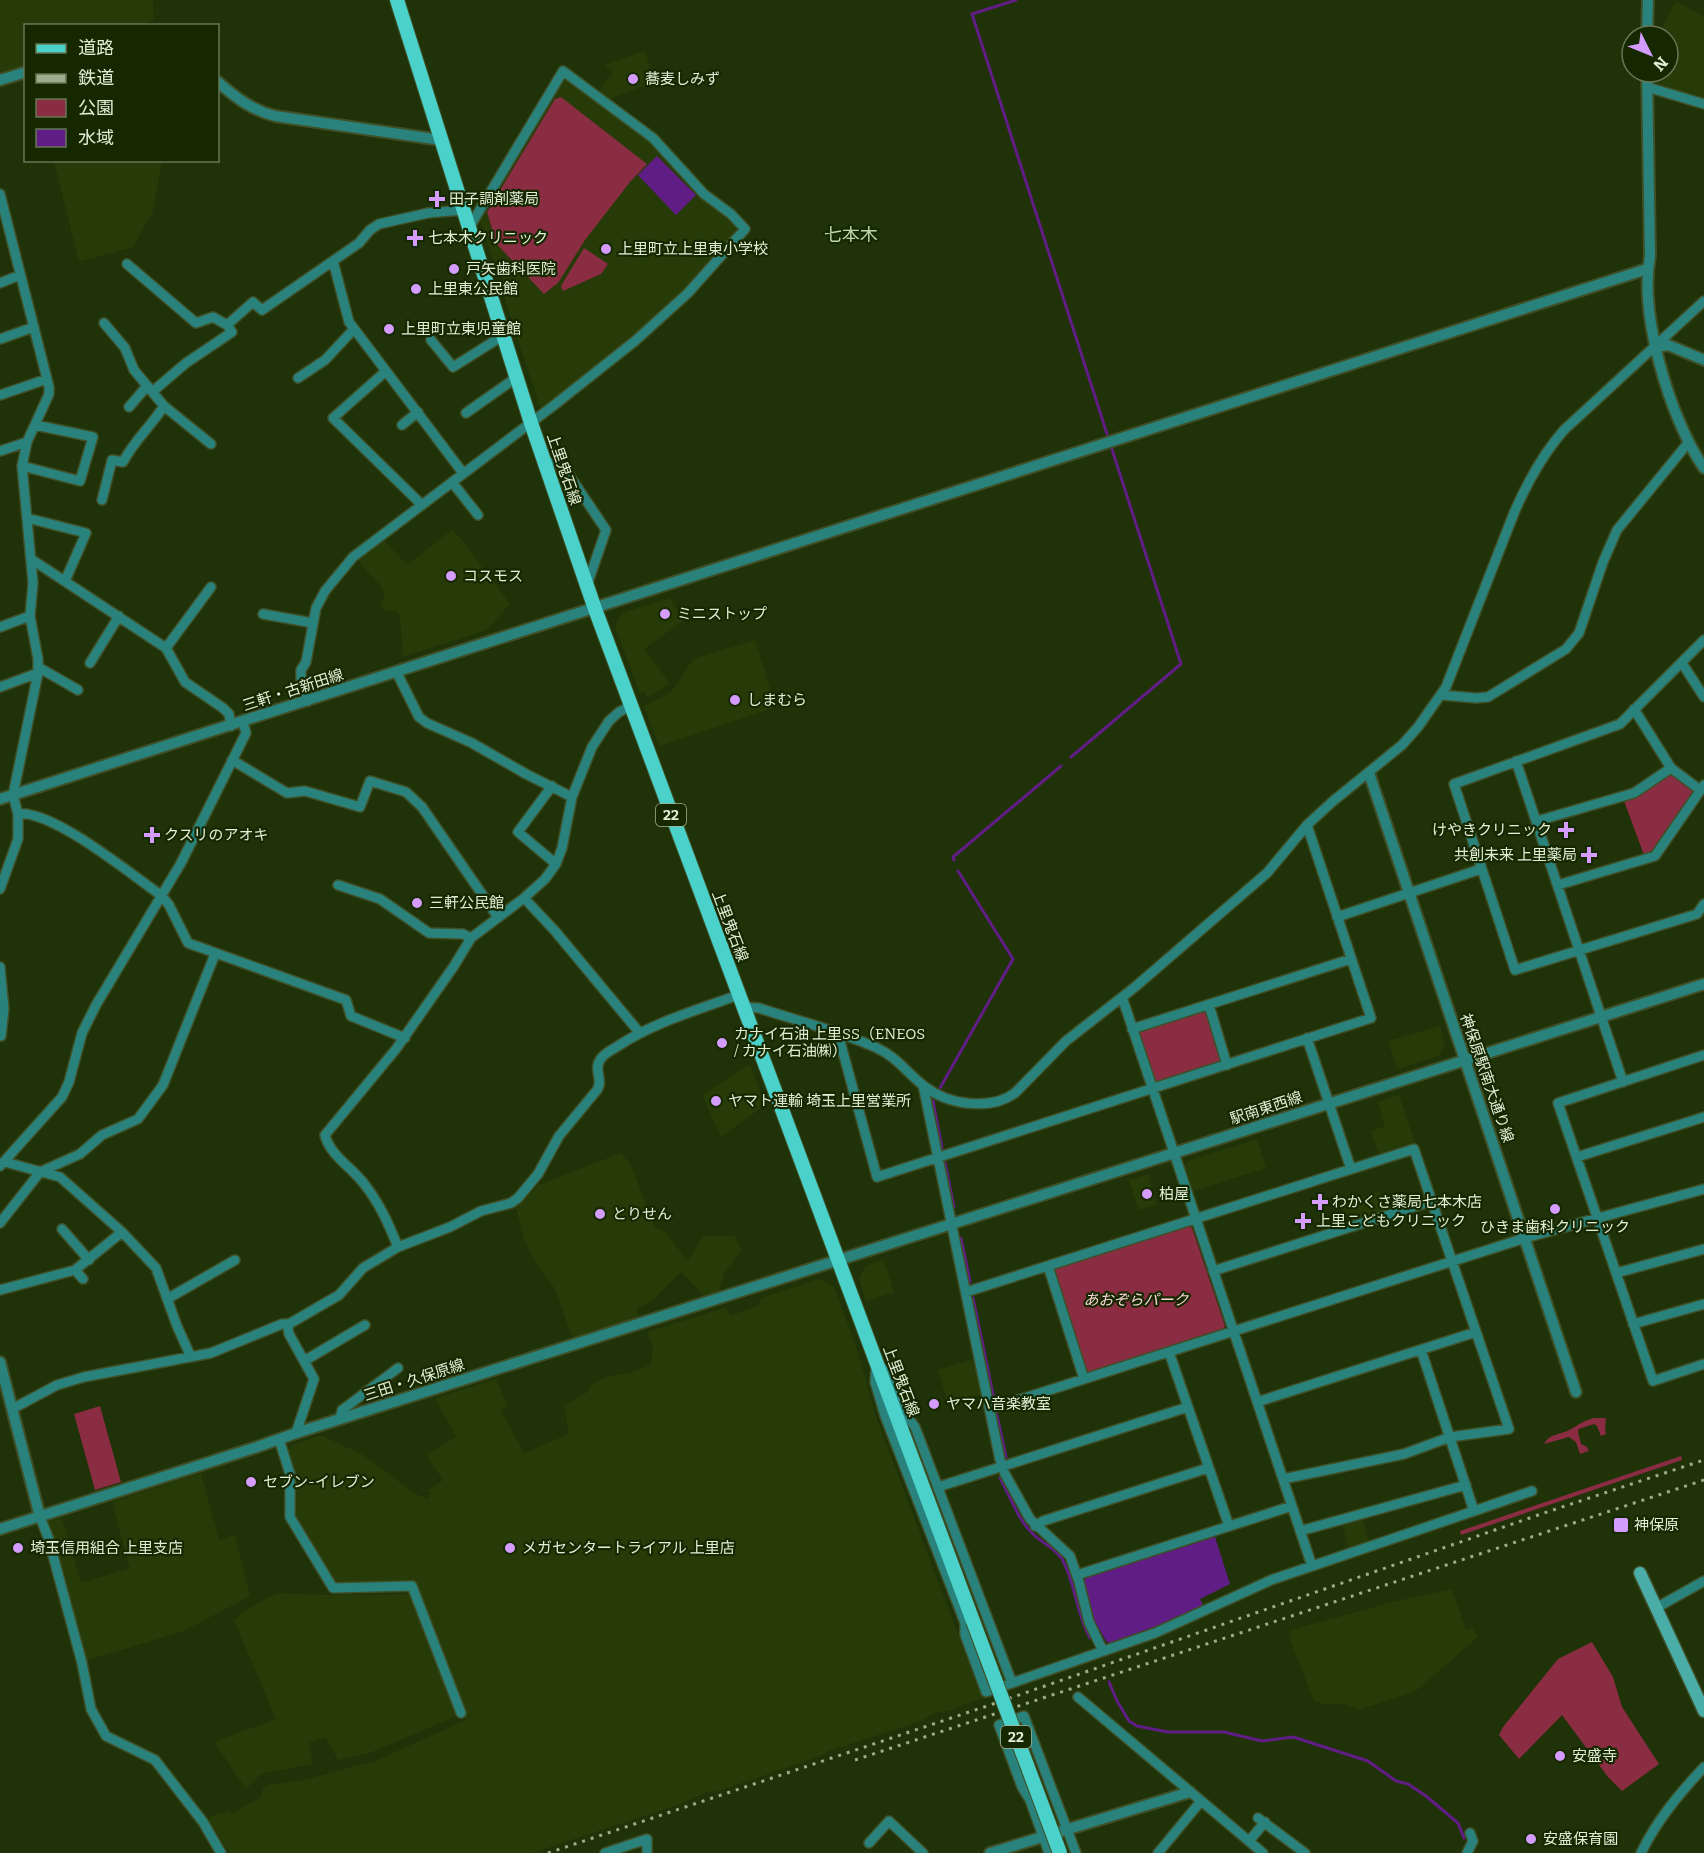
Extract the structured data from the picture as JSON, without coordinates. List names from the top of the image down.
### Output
{
  "streets": {
    "main road": ["上里鬼石線", "22"],
    "street": [
      "三軒・古新田線",
      "神保原駅南大通り線",
      "駅南東西線",
      "三田・久保原線"
    ]
  },
  "crossings": [
    ["上里鬼石線", "三軒・古新田線"],
    ["上里鬼石線", "駅南東西線"],
    ["上里鬼石線", "三田・久保原線"],
    ["神保原駅南大通り線", "駅南東西線"],
    ["駅南東西線", "三田・久保原線"]
  ],
  "districts": ["七本木"],
  "parks": ["あおぞらパーク"],
  "places": {
    "other": [
      "蕎麦しみず",
      "上里町立上里東小学校",
      "戸矢歯科医院",
      "上里東公民館",
      "上里町立東児童館",
      "コスモス",
      "ミニストップ",
      "しまむら",
      "三軒公民館",
      "カナイ石油 上里SS（ENEOS / カナイ石油㈱）",
      "ヤマト運輸 埼玉上里営業所",
      "柏屋",
      "ひきま歯科クリニック",
      "とりせん",
      "ヤマハ音楽教室",
      "セブン-イレブン",
      "埼玉信用組合 上里支店",
      "メガセンタートライアル 上里店",
      "安盛寺",
      "安盛保育園"
    ],
    "health": [
      "田子調剤薬局",
      "七本木クリニック",
      "けやきクリニック",
      "クスリのアオキ",
      "共創未来 上里薬局",
      "わかくさ薬局七本木店",
      "上里こどもクリニック"
    ],
    "transit": ["神保原"]
  },
  "legend": [
    "道路",
    "鉄道",
    "公園",
    "水域"
  ],
  "north": "bottom right"
}
